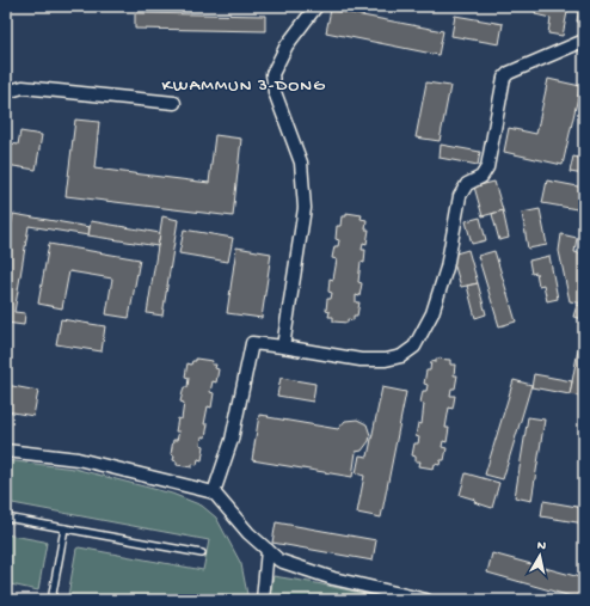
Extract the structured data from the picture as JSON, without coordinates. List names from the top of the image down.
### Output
{
  "districts": ["KWAMMUN 3-DONG"],
  "north": "top"
}
